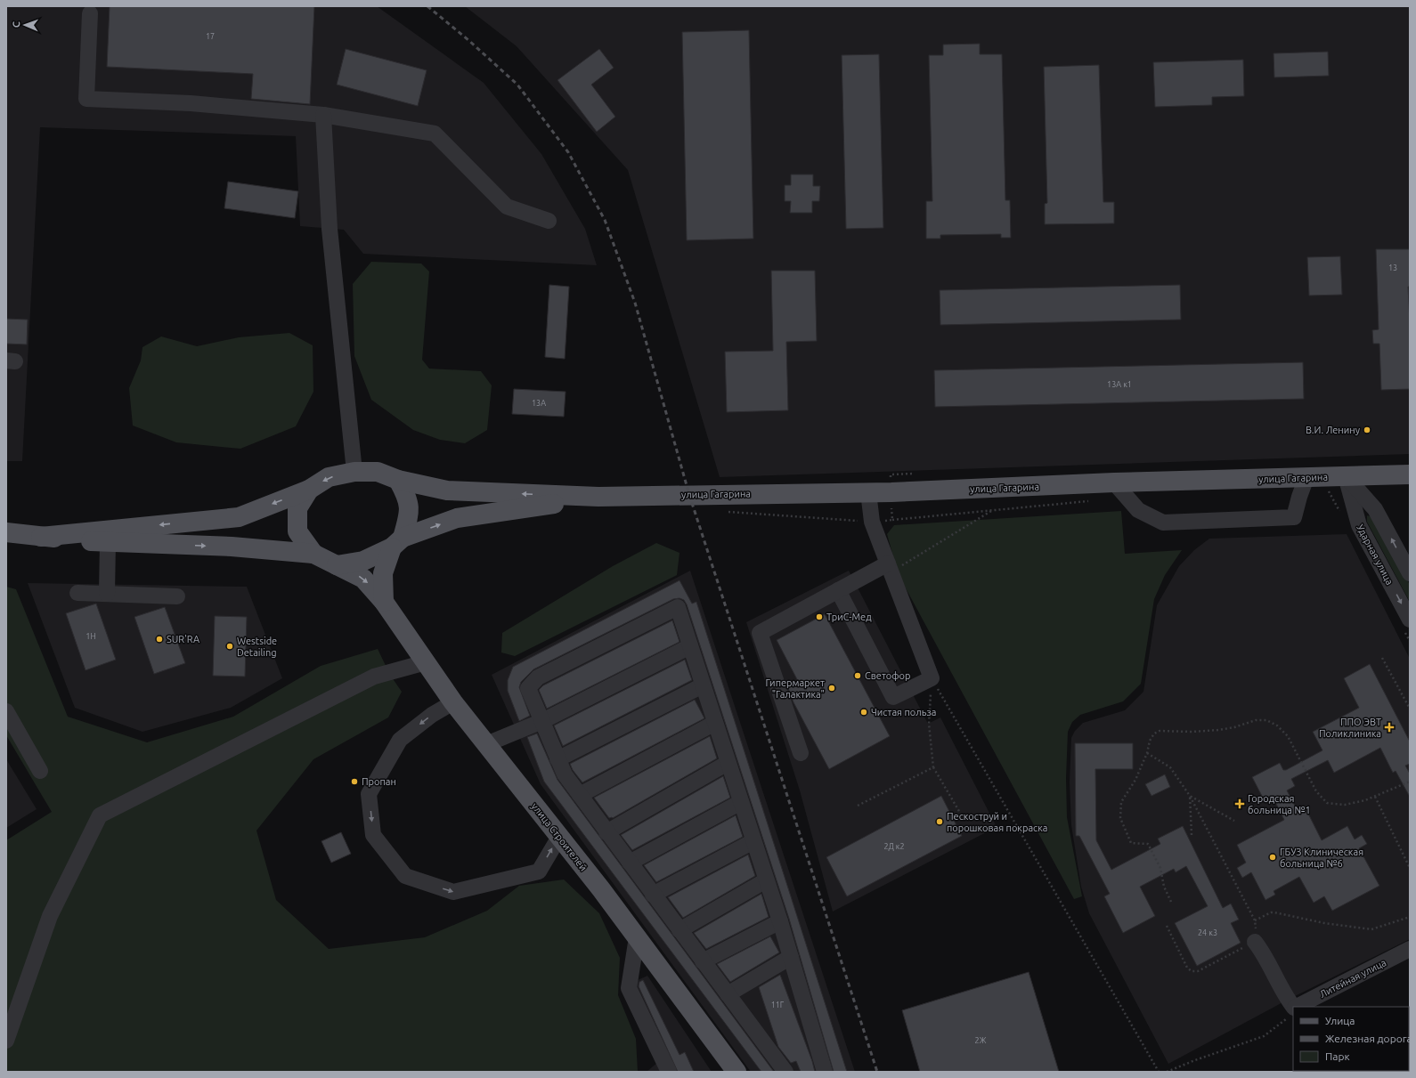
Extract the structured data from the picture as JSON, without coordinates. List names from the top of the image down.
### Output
{
  "streets": {
    "main road": ["улица Гагарина", "улица Строителей"],
    "street": ["Ударная улица", "Литейная улица"]
  },
  "crossings": [
    ["улица Гагарина", "Ударная улица"]
  ],
  "places": {
    "other": [
      "В.И. Ленину",
      "ТриС-Мед",
      "SUR'RA",
      "Westside Detailing",
      "Светофор",
      "Гипермаркет \"Галактика\"",
      "Чистая польза",
      "Пропан",
      "Пескоструй и порошковая покраска",
      "ГБУЗ Клиническая больница №6"
    ],
    "health": ["ППО ЭВТ Поликлиника", "Городская больница №1"]
  },
  "house_numbers": [
    "17",
    "13",
    "13А к1",
    "13А",
    "1Н",
    "2Д к2",
    "24 к3",
    "11Г",
    "2Ж"
  ],
  "legend": ["Улица", "Железная дорога", "Парк"],
  "north": "left"
}
